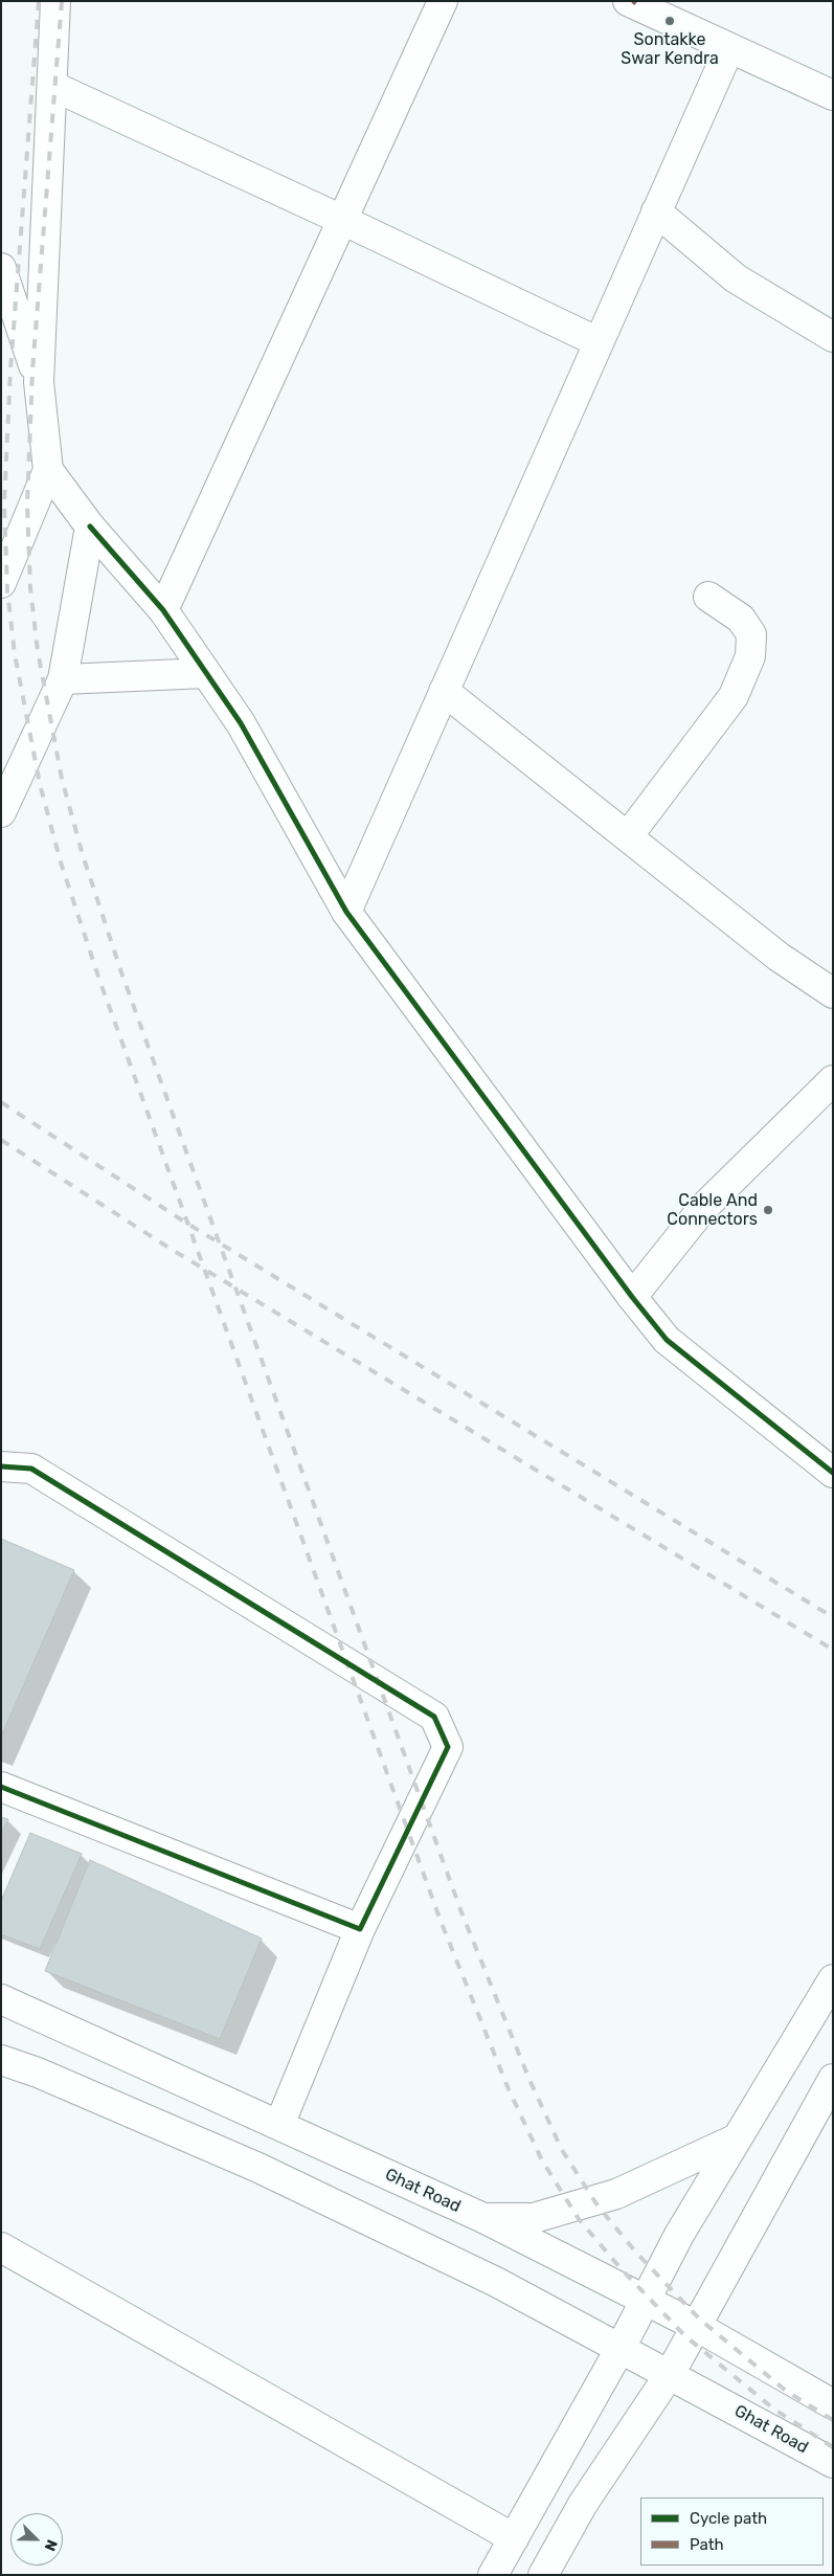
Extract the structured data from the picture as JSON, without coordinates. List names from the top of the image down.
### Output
{
  "streets": {
    "street": ["Ghat Road"]
  },
  "places": ["Sontakke Swar Kendra", "Cable And Connectors"],
  "legend": ["Cycle path", "Path"],
  "north": "bottom right"
}
